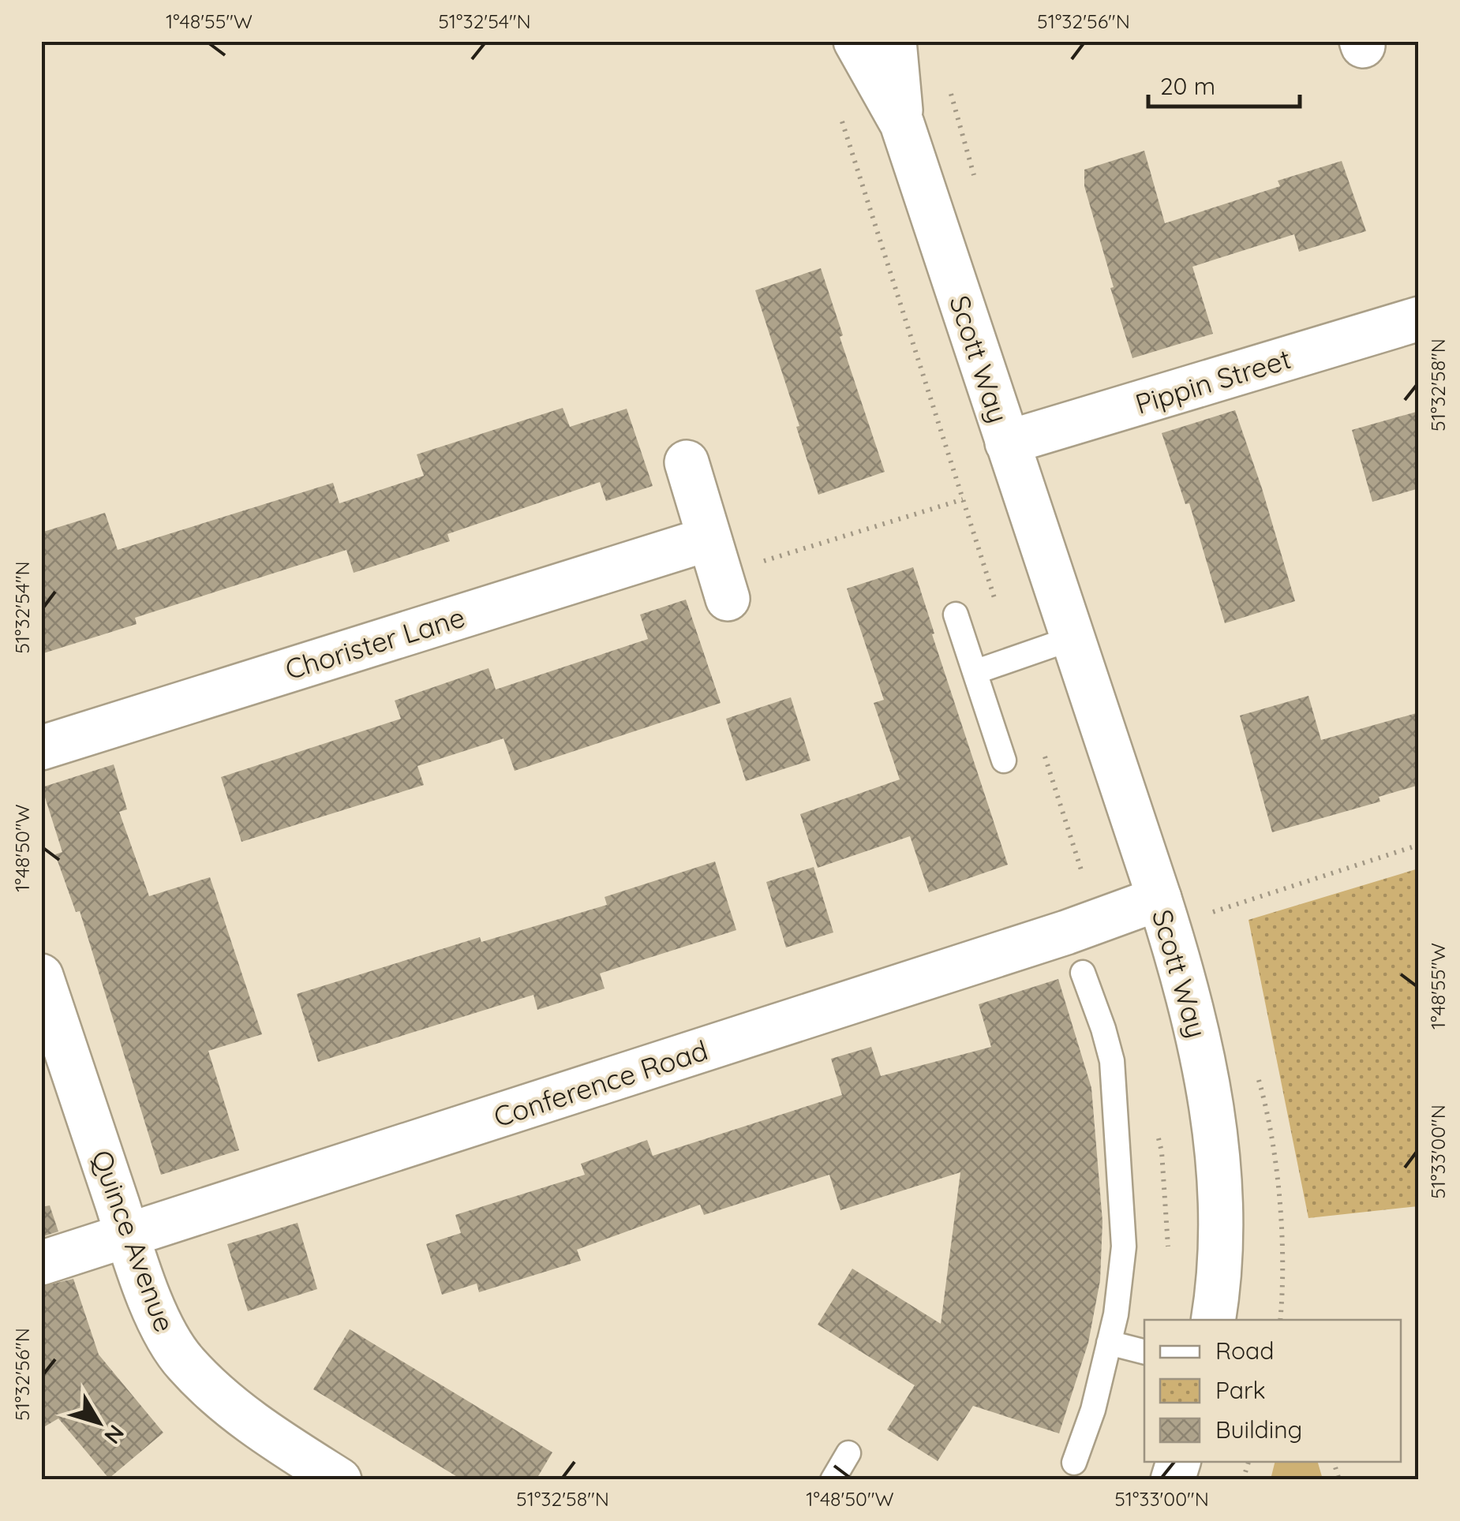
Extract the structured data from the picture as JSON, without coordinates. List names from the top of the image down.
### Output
{
  "streets": {
    "street": [
      "Scott Way",
      "Pippin Street",
      "Chorister Lane",
      "Conference Road",
      "Quince Avenue"
    ]
  },
  "crossings": [
    ["Scott Way", "Pippin Street"],
    ["Scott Way", "Conference Road"],
    ["Conference Road", "Quince Avenue"]
  ],
  "legend": ["Road", "Park", "Building"],
  "scale_bar": "20 m",
  "north": "bottom right",
  "coordinates": [
    "1°48'55\"W",
    "51°32'54\"N",
    "51°32'56\"N",
    "51°32'58\"N",
    "1°48'50\"W",
    "51°33'00\"N"
  ]
}
